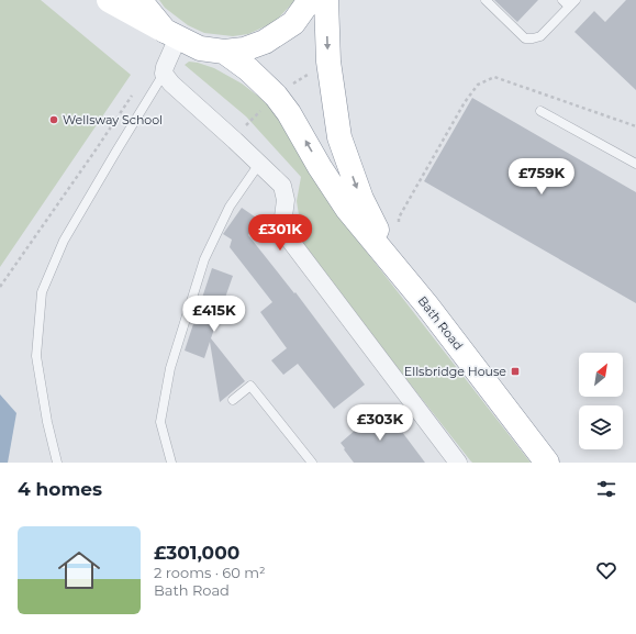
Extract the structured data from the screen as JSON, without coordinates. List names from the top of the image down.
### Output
{
  "streets": {
    "main road": ["Bath Road"]
  },
  "places": {
    "other": ["Wellsway School"],
    "transit": ["Ellsbridge House"]
  },
  "north": "top right",
  "page": {
    "price": [
      "£759K",
      "£301K",
      "£415K",
      "£303K"
    ],
    "heading": "4 homes",
    "list": [
      {
        "name": "£301,000",
        "note": "2 rooms · 60 m² · Bath Road"
      }
    ]
  }
}
